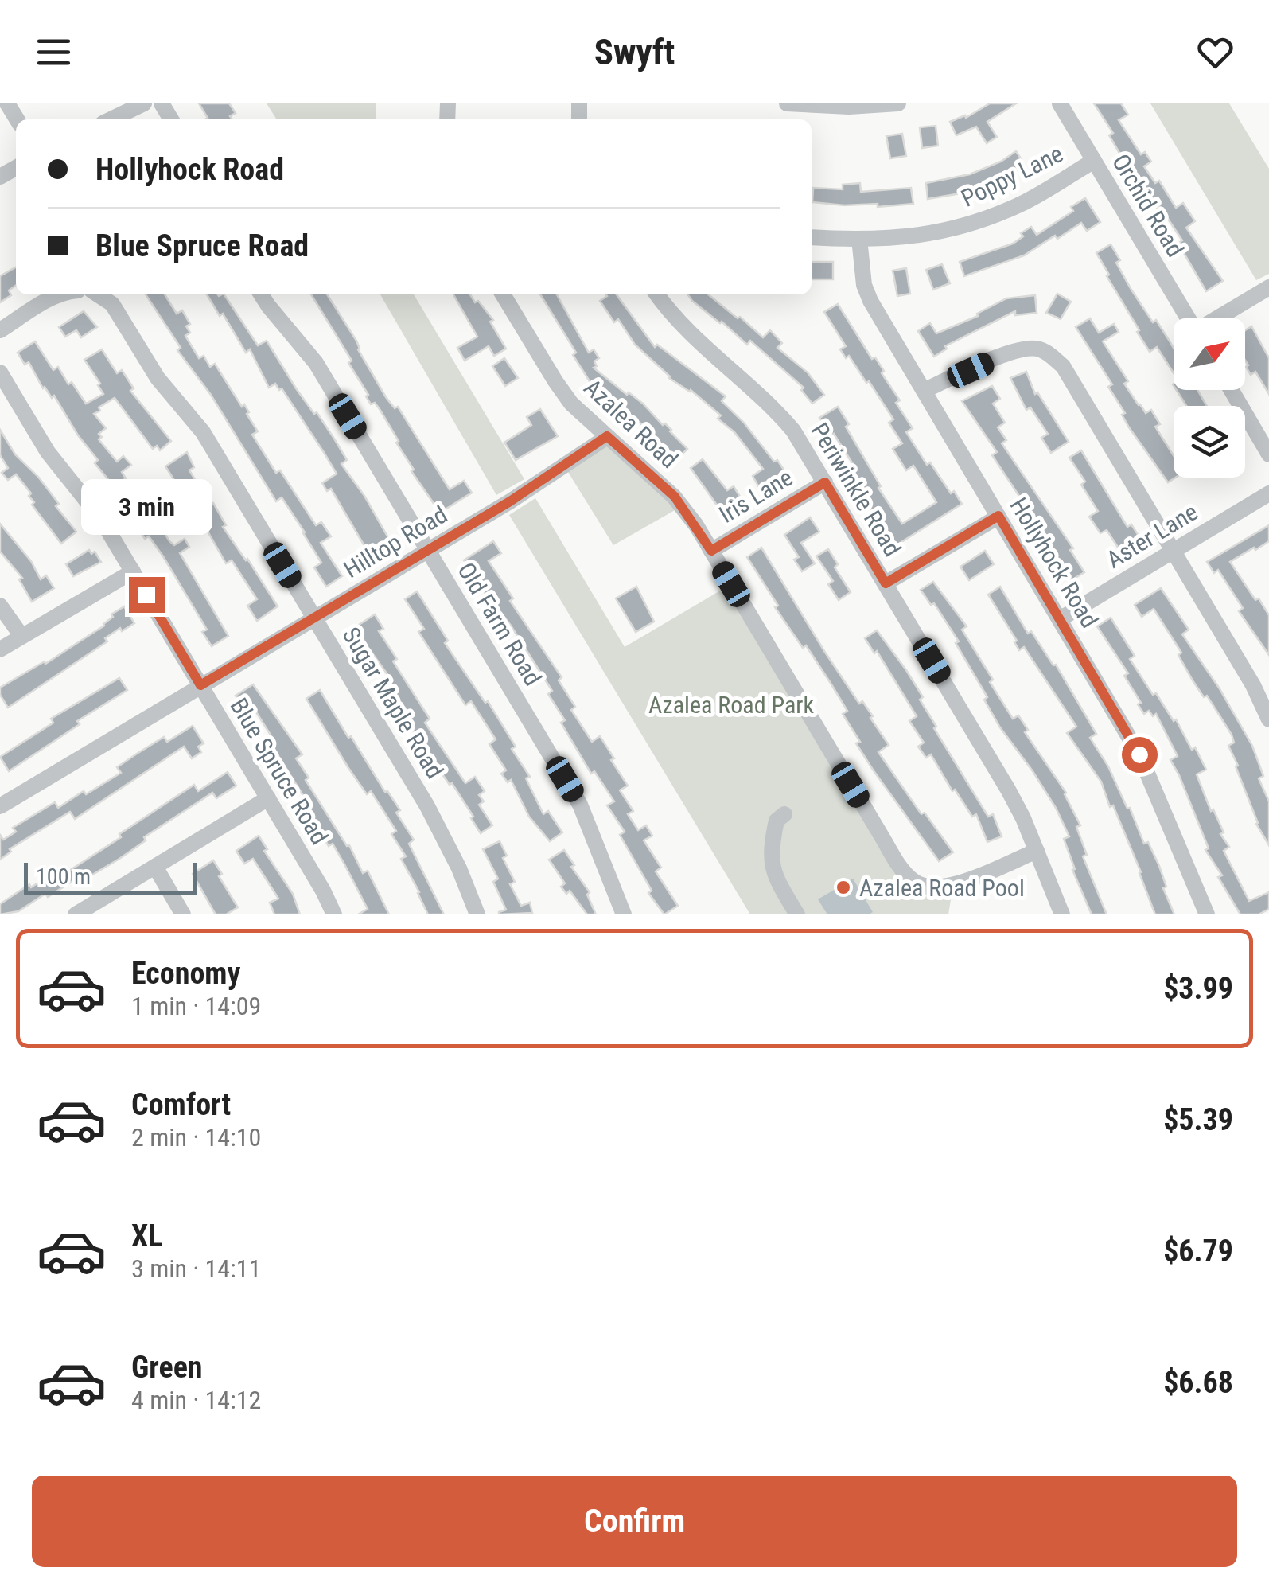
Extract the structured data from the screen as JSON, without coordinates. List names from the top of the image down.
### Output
{
  "streets": {
    "street": [
      "Poppy Lane",
      "Orchid Road",
      "Azalea Road",
      "Periwinkle Road",
      "Iris Lane",
      "Aster Lane",
      "Hilltop Road",
      "Hollyhock Road",
      "Old Farm Road",
      "Sugar Maple Road",
      "Blue Spruce Road"
    ]
  },
  "crossings": [
    ["Poppy Lane", "Orchid Road"],
    ["Poppy Lane", "Hollyhock Road"],
    ["Azalea Road", "Periwinkle Road"],
    ["Azalea Road", "Iris Lane"],
    ["Azalea Road", "Hilltop Road"],
    ["Periwinkle Road", "Iris Lane"],
    ["Aster Lane", "Hollyhock Road"],
    ["Hilltop Road", "Old Farm Road"],
    ["Hilltop Road", "Sugar Maple Road"],
    ["Hilltop Road", "Blue Spruce Road"]
  ],
  "parks": ["Azalea Road Park"],
  "places": ["Azalea Road Pool"],
  "scale_bar": "100 m",
  "north": "top right",
  "page": {
    "header": "Swyft",
    "banner": ["Hollyhock Road", "Blue Spruce Road"],
    "bubble": "3 min",
    "scale": "100 m",
    "list": [
      {
        "name": "Economy",
        "note": "1 min · 14:09",
        "value": "$3.99"
      },
      {
        "name": "Comfort",
        "note": "2 min · 14:10",
        "value": "$5.39"
      },
      {
        "name": "XL",
        "note": "3 min · 14:11",
        "value": "$6.79"
      },
      {
        "name": "Green",
        "note": "4 min · 14:12",
        "value": "$6.68"
      }
    ],
    "buttons": "Confirm"
  }
}
